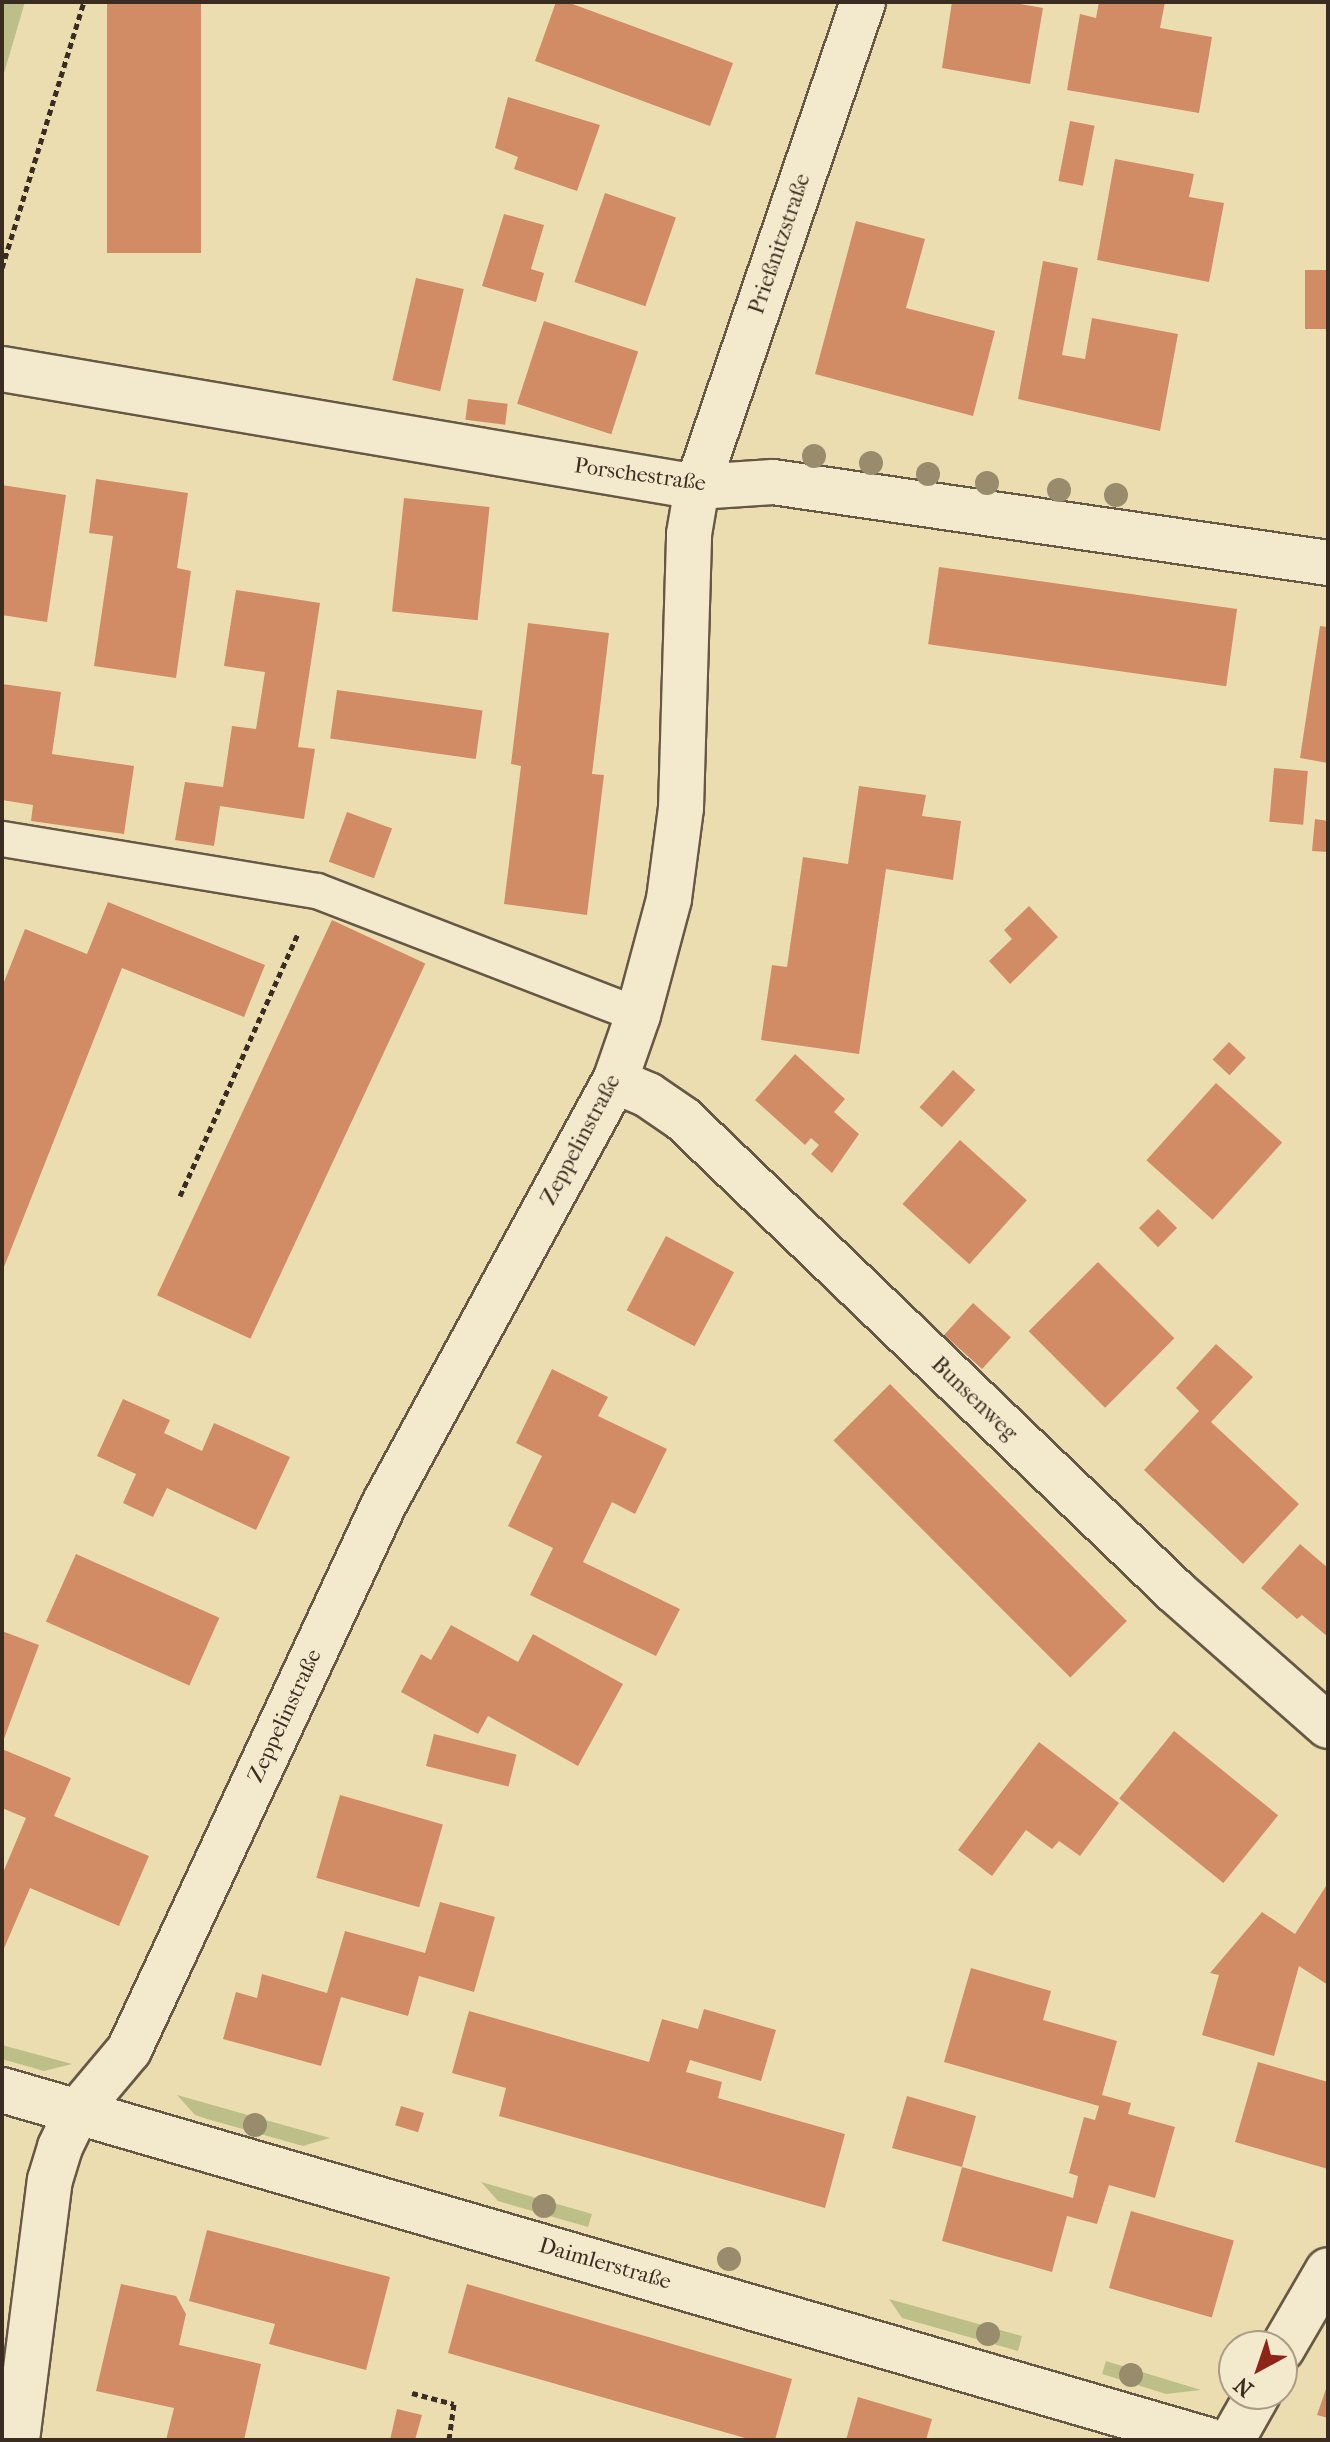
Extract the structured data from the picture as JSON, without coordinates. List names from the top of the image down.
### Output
{
  "streets": {
    "street": [
      "Prießnitzstraße",
      "Porschestraße",
      "Zeppelinstraße",
      "Bunsenweg",
      "Daimlerstraße"
    ]
  },
  "crossings": [
    ["Prießnitzstraße", "Porschestraße"],
    ["Prießnitzstraße", "Zeppelinstraße"],
    ["Porschestraße", "Zeppelinstraße"],
    ["Zeppelinstraße", "Bunsenweg"],
    ["Zeppelinstraße", "Daimlerstraße"]
  ],
  "north": "bottom left"
}
